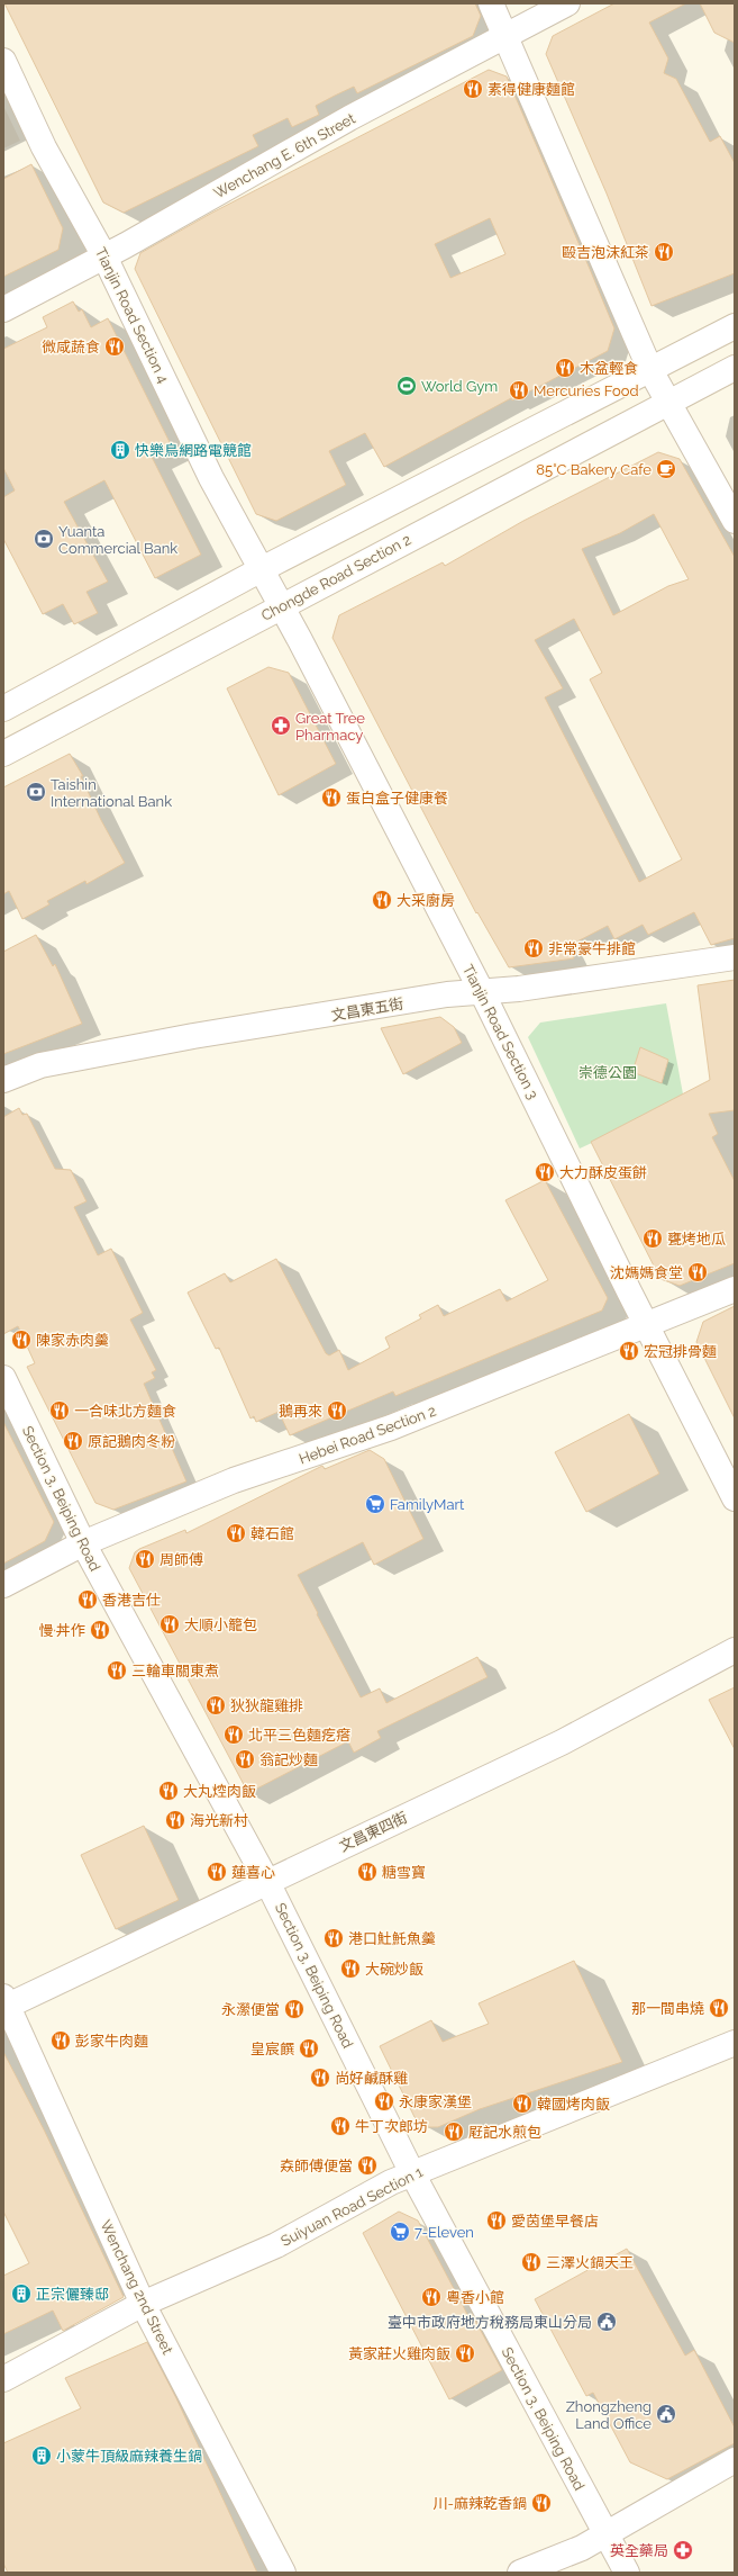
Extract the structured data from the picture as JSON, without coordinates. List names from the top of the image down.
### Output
{
  "streets": {
    "street": [
      "Wenchang E. 6th Street",
      "Tianjin Road Section 4",
      "Chongde Road Section 2",
      "文昌東五街",
      "Tianjin Road Section 3",
      "Hebei Road Section 2",
      "Section 3, Beiping Road",
      "文昌東四街",
      "Suiyuan Road Section 1",
      "Wenchang 2nd Street"
    ]
  },
  "crossings": [
    ["Wenchang E. 6th Street", "Tianjin Road Section 4"],
    ["Tianjin Road Section 4", "Tianjin Road Section 3"],
    ["Chongde Road Section 2", "Tianjin Road Section 3"],
    ["文昌東五街", "Tianjin Road Section 3"],
    ["Tianjin Road Section 3", "Hebei Road Section 2"],
    ["Hebei Road Section 2", "Section 3, Beiping Road"],
    ["Section 3, Beiping Road", "文昌東四街"],
    ["Section 3, Beiping Road", "Suiyuan Road Section 1"],
    ["文昌東四街", "Wenchang 2nd Street"],
    ["Suiyuan Road Section 1", "Wenchang 2nd Street"]
  ],
  "parks": ["崇德公園"],
  "places": {
    "restaurant": [
      "素得健康麵館",
      "毆吉泡沫紅茶",
      "微咸蔬食",
      "木盆輕食",
      "Mercuries Food",
      "蛋白盒子健康餐",
      "大采廚房",
      "非常豪牛排館",
      "大力酥皮蛋餅",
      "甕烤地瓜",
      "沈媽媽食堂",
      "陳家赤肉羹",
      "宏冠排骨麵",
      "一合味北方麵食",
      "鵝再來",
      "原記鵝肉冬粉",
      "韓石館",
      "周師傅",
      "香港吉仕",
      "大順小籠包",
      "慢·丼作",
      "三輪車關東煮",
      "狄狄龍雞排",
      "北平三色麵疙瘩",
      "翁記炒麵",
      "大丸焢肉飯",
      "海光新村",
      "蓮喜心",
      "糖雪寶",
      "港口𩵚魠魚羹",
      "大碗炒飯",
      "那一間串燒",
      "永瀠便當",
      "彭家牛肉麵",
      "皇宸饌",
      "尚好鹹酥雞",
      "永康家漢堡",
      "韓國烤肉飯",
      "牛丁次郎坊",
      "屘記水煎包",
      "𡘙師傅便當",
      "愛茵堡早餐店",
      "三澤火鍋天王",
      "粵香小館",
      "黃家莊火雞肉飯",
      "川-麻辣乾香鍋"
    ],
    "sports": ["World Gym"],
    "building": ["快樂鳥網路電競館", "正宗儷臻邸", "小蒙牛頂級麻辣養生鍋"],
    "cafe": ["85°C Bakery Cafe"],
    "bank": ["Yuanta Commercial Bank", "Taishin International Bank"],
    "pharmacy": ["Great Tree Pharmacy", "英全藥局"],
    "supermarket": ["FamilyMart", "7-Eleven"],
    "public building": ["臺中市政府地方稅務局東山分局", "Zhongzheng Land Office"]
  }
}
